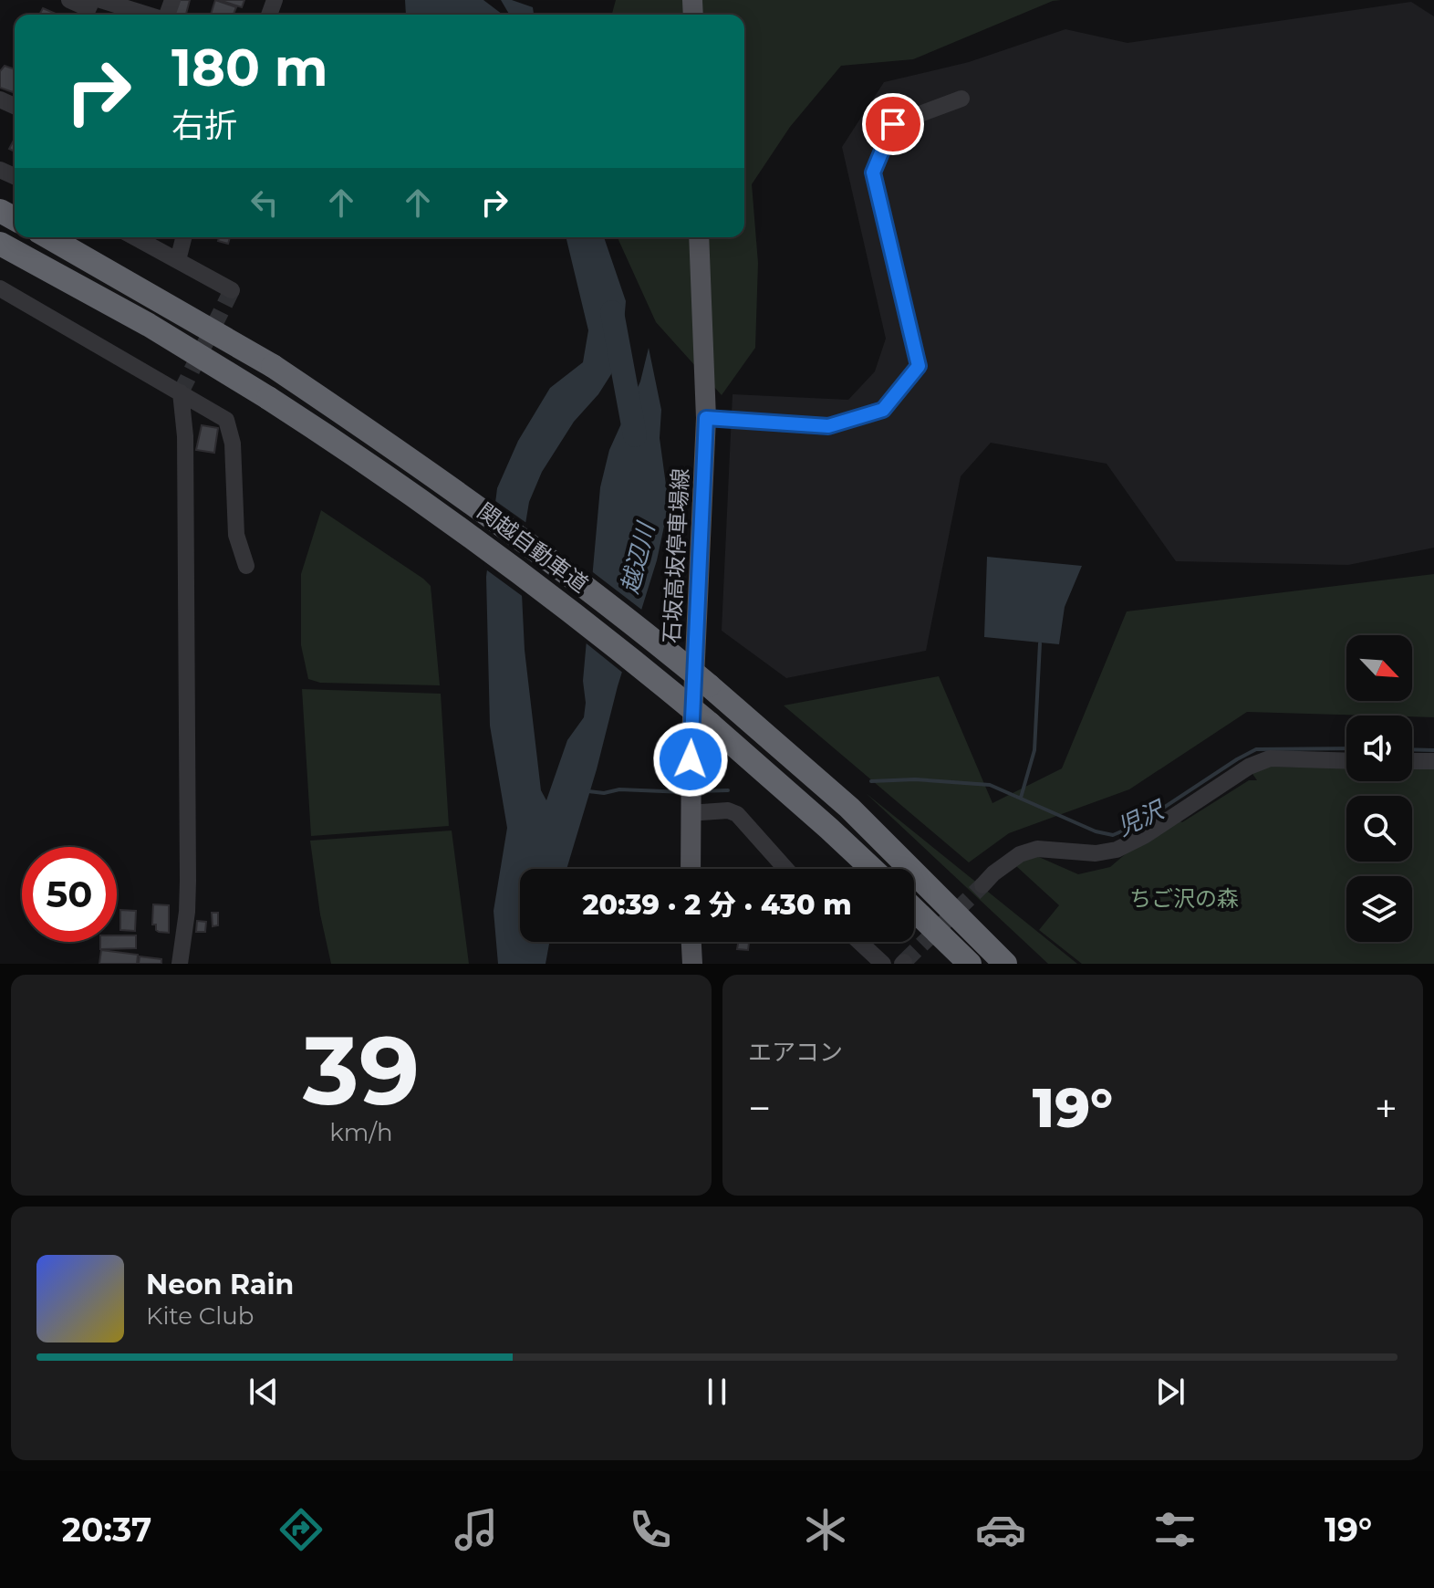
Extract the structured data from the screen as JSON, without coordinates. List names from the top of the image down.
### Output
{
  "streets": {
    "highway": ["関越自動車道"],
    "main road": ["石坂高坂停車場線"]
  },
  "water": ["越辺川", "児沢"],
  "parks": ["ちご沢の森"],
  "north": "bottom right",
  "page": {
    "turn": ["180 m", "右折"],
    "limit": "50",
    "trip": "20:39 · 2 分 · 430 m",
    "tile": [
      ["39", "km/h"],
      "エアコン"
    ],
    "heat": ["−", "19°", "+"],
    "song": ["Neon Rain", "Kite Club"],
    "tabs": ["20:37", "19°"]
  }
}
